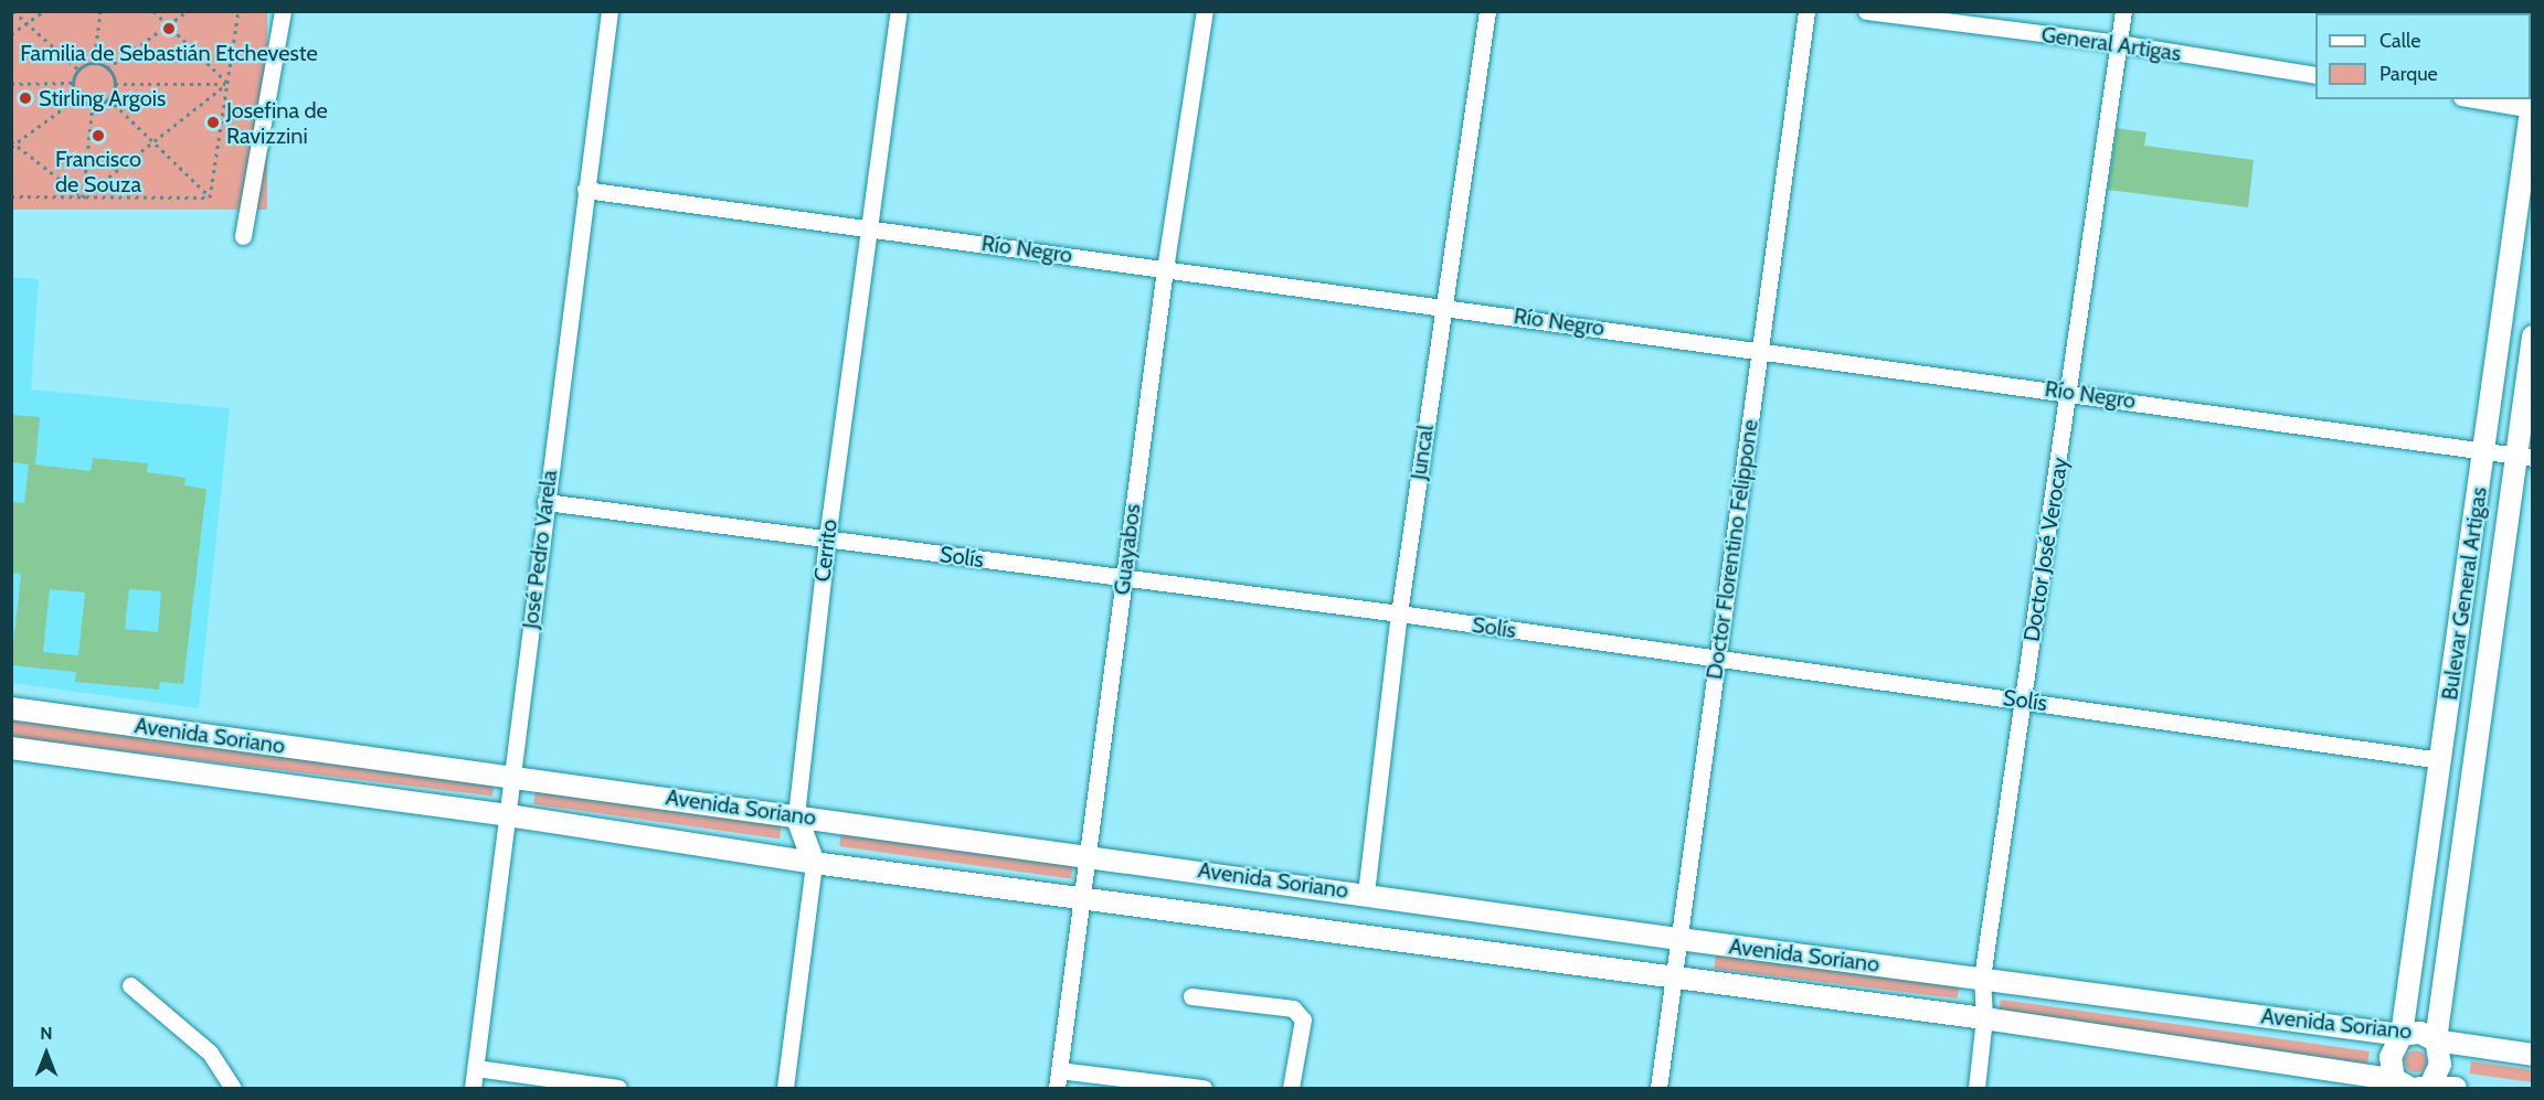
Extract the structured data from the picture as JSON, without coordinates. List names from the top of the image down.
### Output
{
  "streets": {
    "street": [
      "General Artigas",
      "Río Negro",
      "Juncal",
      "José Pedro Varela",
      "Guayabos",
      "Doctor Florentino Felippone",
      "Doctor José Verocay",
      "Cerrito",
      "Solís",
      "Bulevar General Artigas",
      "Avenida Soriano"
    ]
  },
  "crossings": [
    ["General Artigas", "Doctor José Verocay"],
    ["Río Negro", "Juncal"],
    ["Río Negro", "José Pedro Varela"],
    ["Río Negro", "Guayabos"],
    ["Río Negro", "Doctor Florentino Felippone"],
    ["Río Negro", "Doctor José Verocay"],
    ["Río Negro", "Cerrito"],
    ["Río Negro", "Bulevar General Artigas"],
    ["Juncal", "Solís"],
    ["Juncal", "Avenida Soriano"],
    ["José Pedro Varela", "Solís"],
    ["José Pedro Varela", "Avenida Soriano"],
    ["Guayabos", "Solís"],
    ["Guayabos", "Avenida Soriano"],
    ["Doctor Florentino Felippone", "Solís"],
    ["Doctor Florentino Felippone", "Avenida Soriano"],
    ["Doctor José Verocay", "Solís"],
    ["Doctor José Verocay", "Avenida Soriano"],
    ["Cerrito", "Solís"],
    ["Cerrito", "Avenida Soriano"],
    ["Solís", "Bulevar General Artigas"],
    ["Bulevar General Artigas", "Avenida Soriano"]
  ],
  "places": [
    "Familia de Sebastián Etcheveste",
    "Stirling Argois",
    "Josefina de Ravizzini",
    "Francisco de Souza"
  ],
  "legend": ["Calle", "Parque"],
  "north": "top"
}
